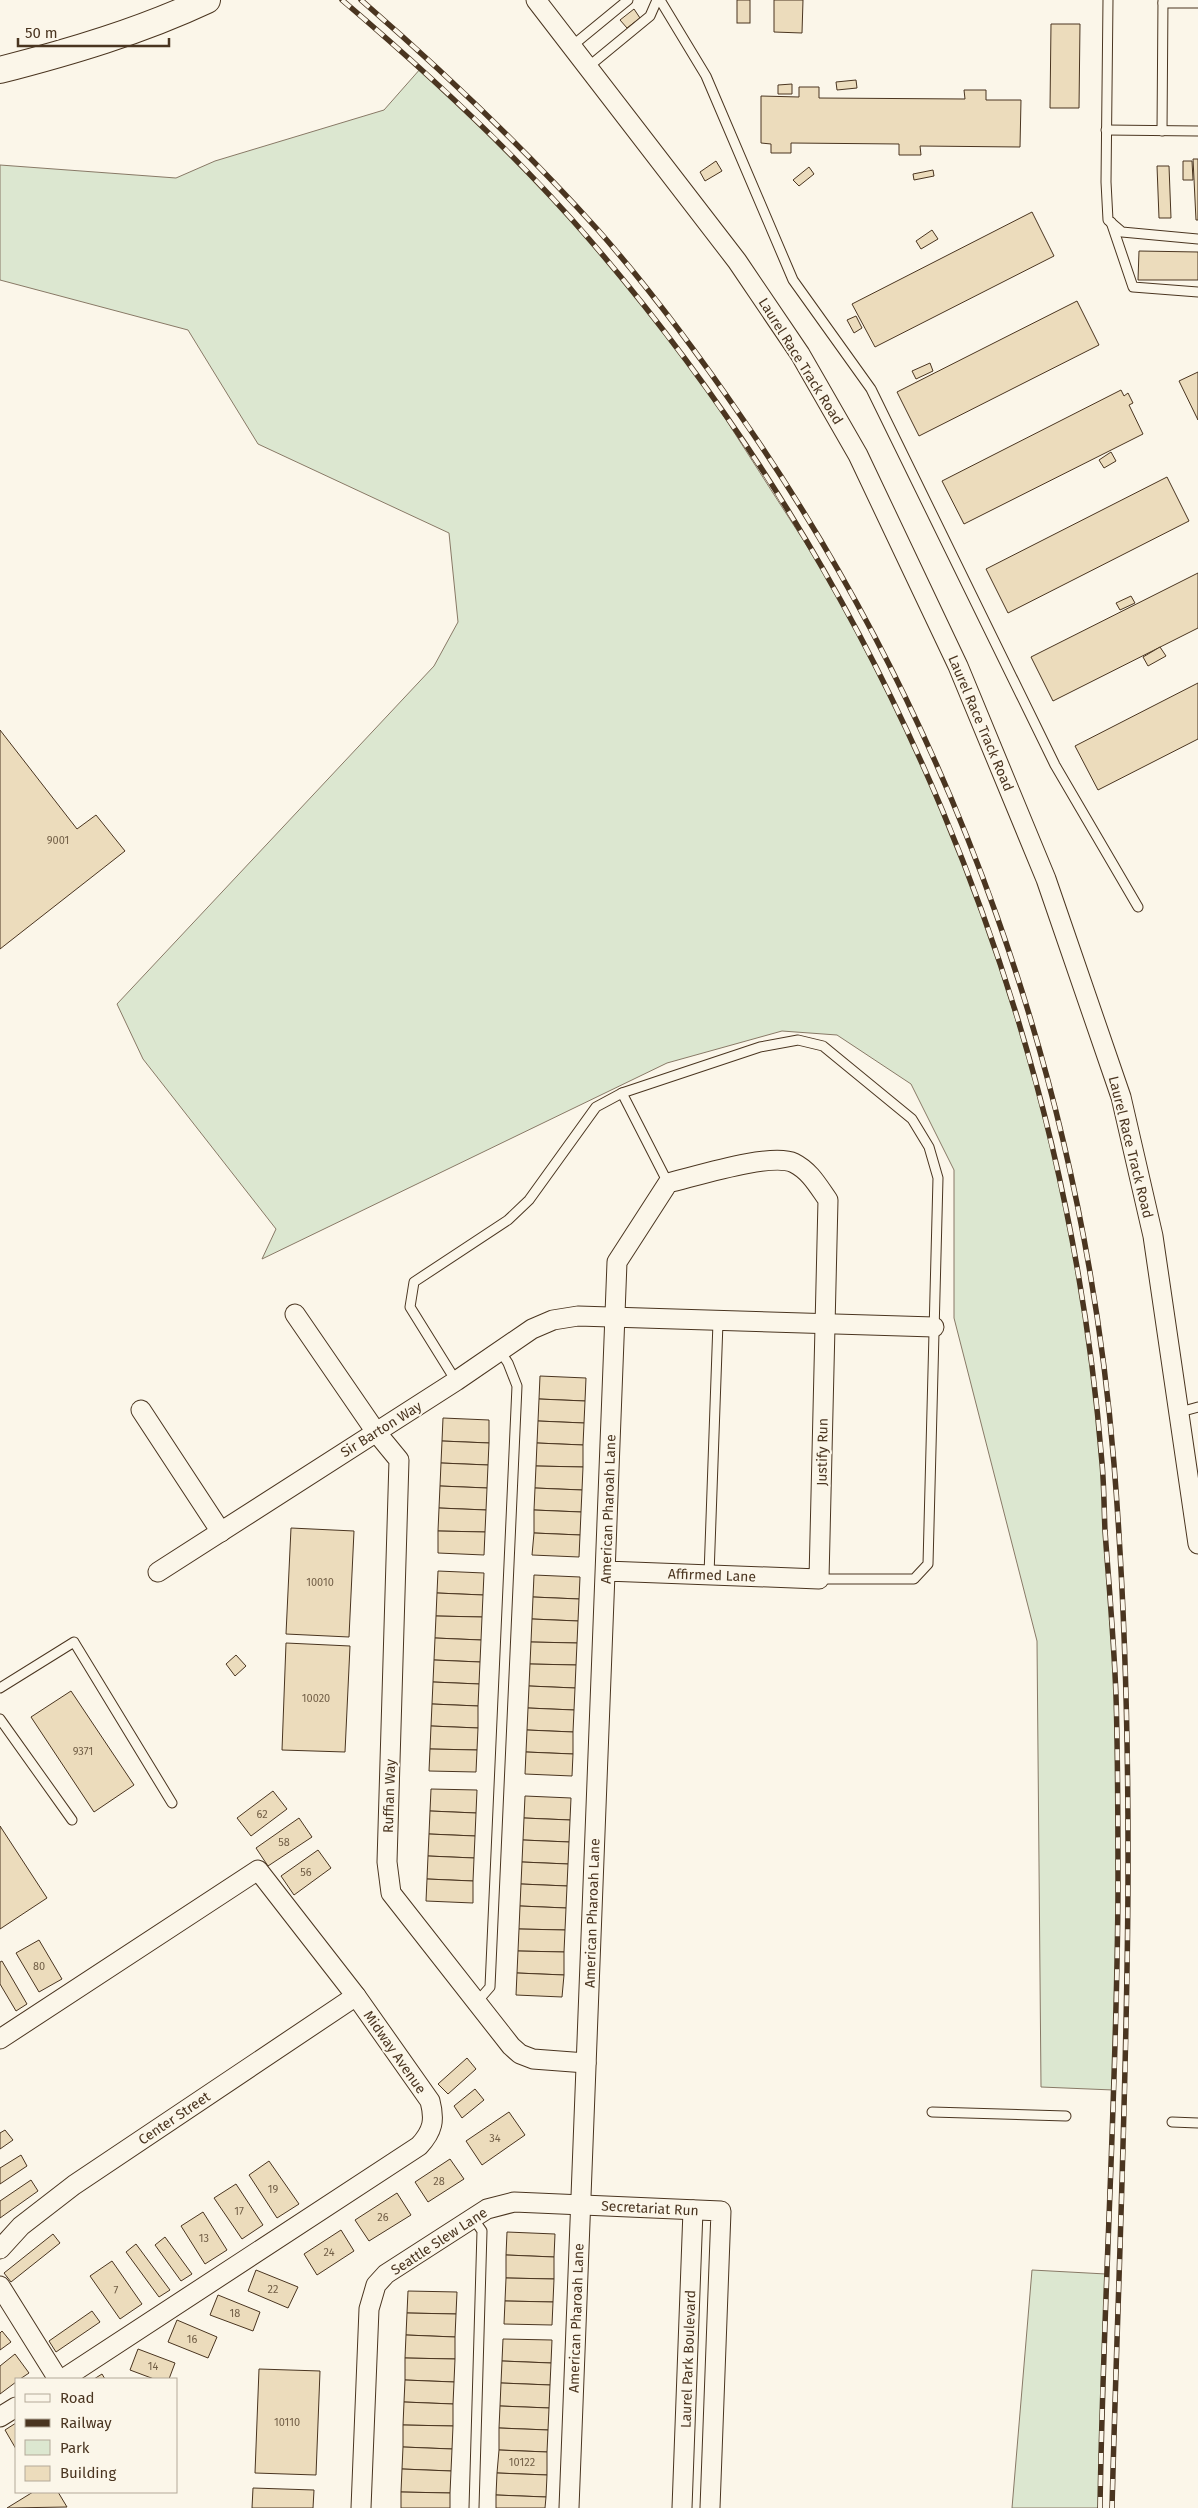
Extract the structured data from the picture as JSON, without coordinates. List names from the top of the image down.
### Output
{
  "streets": {
    "street": [
      "Laurel Race Track Road",
      "Sir Barton Way",
      "Justify Run",
      "American Pharoah Lane",
      "Affirmed Lane",
      "Ruffian Way",
      "Midway Avenue",
      "Center Street",
      "Secretariat Run",
      "Seattle Slew Lane",
      "Laurel Park Boulevard"
    ]
  },
  "crossings": [
    ["Sir Barton Way", "Justify Run"],
    ["Sir Barton Way", "American Pharoah Lane"],
    ["Sir Barton Way", "Ruffian Way"],
    ["Justify Run", "American Pharoah Lane"],
    ["Justify Run", "Affirmed Lane"],
    ["American Pharoah Lane", "Affirmed Lane"],
    ["American Pharoah Lane", "Ruffian Way"],
    ["American Pharoah Lane", "Secretariat Run"],
    ["American Pharoah Lane", "Seattle Slew Lane"],
    ["Midway Avenue", "Center Street"],
    ["Secretariat Run", "Seattle Slew Lane"],
    ["Secretariat Run", "Laurel Park Boulevard"]
  ],
  "house_numbers": [
    "9001",
    "10010",
    "10020",
    "9371",
    "62",
    "58",
    "56",
    "80",
    "34",
    "28",
    "19",
    "17",
    "26",
    "13",
    "24",
    "22",
    "7",
    "18",
    "16",
    "14",
    "10110",
    "10122"
  ],
  "legend": [
    "Road",
    "Railway",
    "Park",
    "Building"
  ],
  "scale_bar": "50 m"
}
